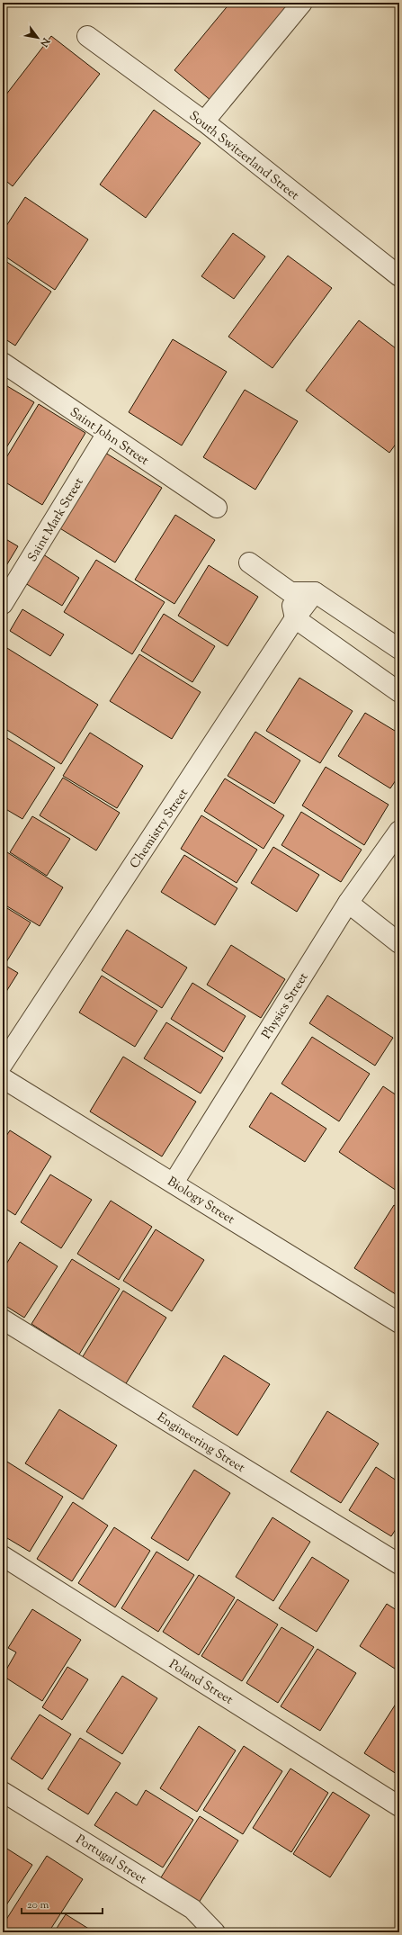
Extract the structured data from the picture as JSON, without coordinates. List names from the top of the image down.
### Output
{
  "streets": {
    "street": [
      "South Switzerland Street",
      "Saint John Street",
      "Saint Mark Street",
      "Chemistry Street",
      "Physics Street",
      "Biology Street",
      "Engineering Street",
      "Poland Street",
      "Portugal Street"
    ]
  },
  "crossings": [
    ["Saint John Street", "Saint Mark Street"],
    ["Physics Street", "Biology Street"]
  ],
  "scale_bar": "20 m",
  "north": "bottom right"
}
